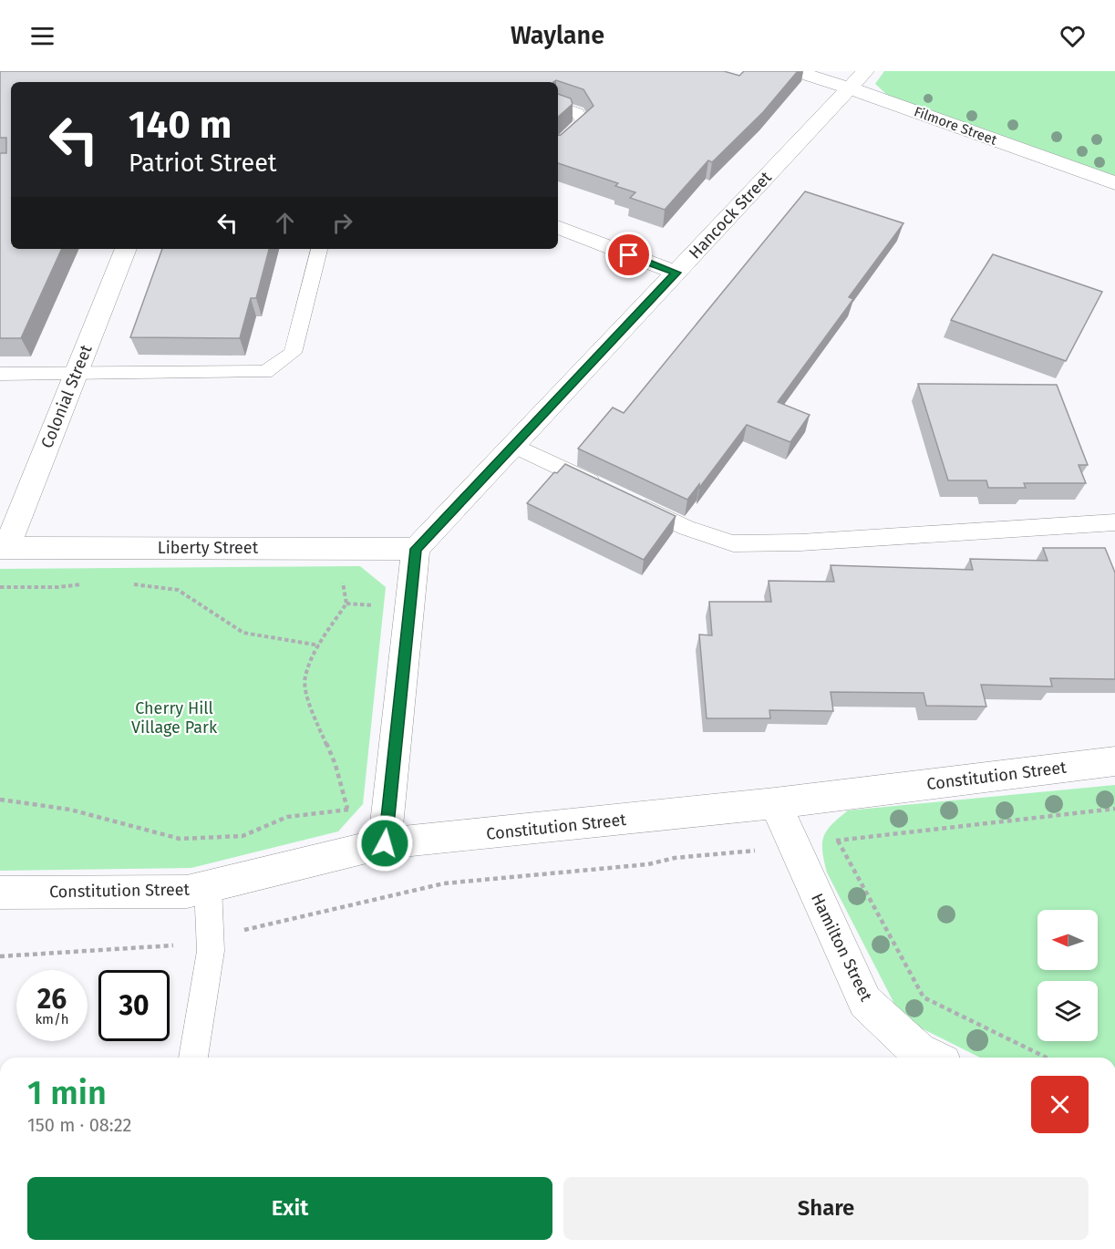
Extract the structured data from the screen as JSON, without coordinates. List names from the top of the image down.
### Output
{
  "streets": {
    "street": [
      "Filmore Street",
      "Hancock Street",
      "Colonial Street",
      "Liberty Street",
      "Constitution Street",
      "Hamilton Street"
    ]
  },
  "crossings": [
    ["Filmore Street", "Hancock Street"],
    ["Hancock Street", "Liberty Street"],
    ["Colonial Street", "Liberty Street"],
    ["Constitution Street", "Hamilton Street"]
  ],
  "parks": ["Cherry Hill Village Park"],
  "north": "left",
  "page": {
    "header": "Waylane",
    "turn": ["140 m", "Patriot Street"],
    "speed": "26 km/h",
    "limit": "30",
    "heading": ["1 min", "150 m · 08:22"],
    "buttons": ["Exit", "Share"]
  }
}
